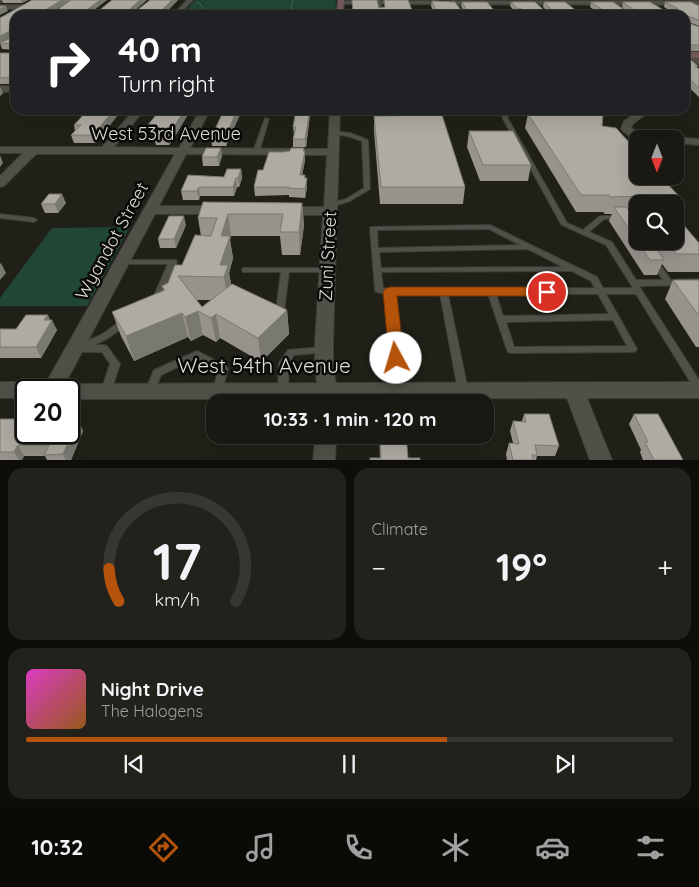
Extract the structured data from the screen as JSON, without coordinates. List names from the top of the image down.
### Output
{
  "streets": {
    "street": [
      "West 53rd Avenue",
      "Wyandot Street",
      "Zuni Street",
      "West 54th Avenue"
    ]
  },
  "crossings": [
    ["West 53rd Avenue", "Wyandot Street"],
    ["West 53rd Avenue", "Zuni Street"]
  ],
  "north": "bottom",
  "page": {
    "turn": ["40 m", "Turn right"],
    "limit": "20",
    "trip": "10:33 · 1 min · 120 m",
    "tile": "Climate",
    "heat": ["−", "19°", "+"],
    "song": ["Night Drive", "The Halogens"],
    "tabs": "10:32",
    "gauge": ["17", "km/h"]
  }
}
